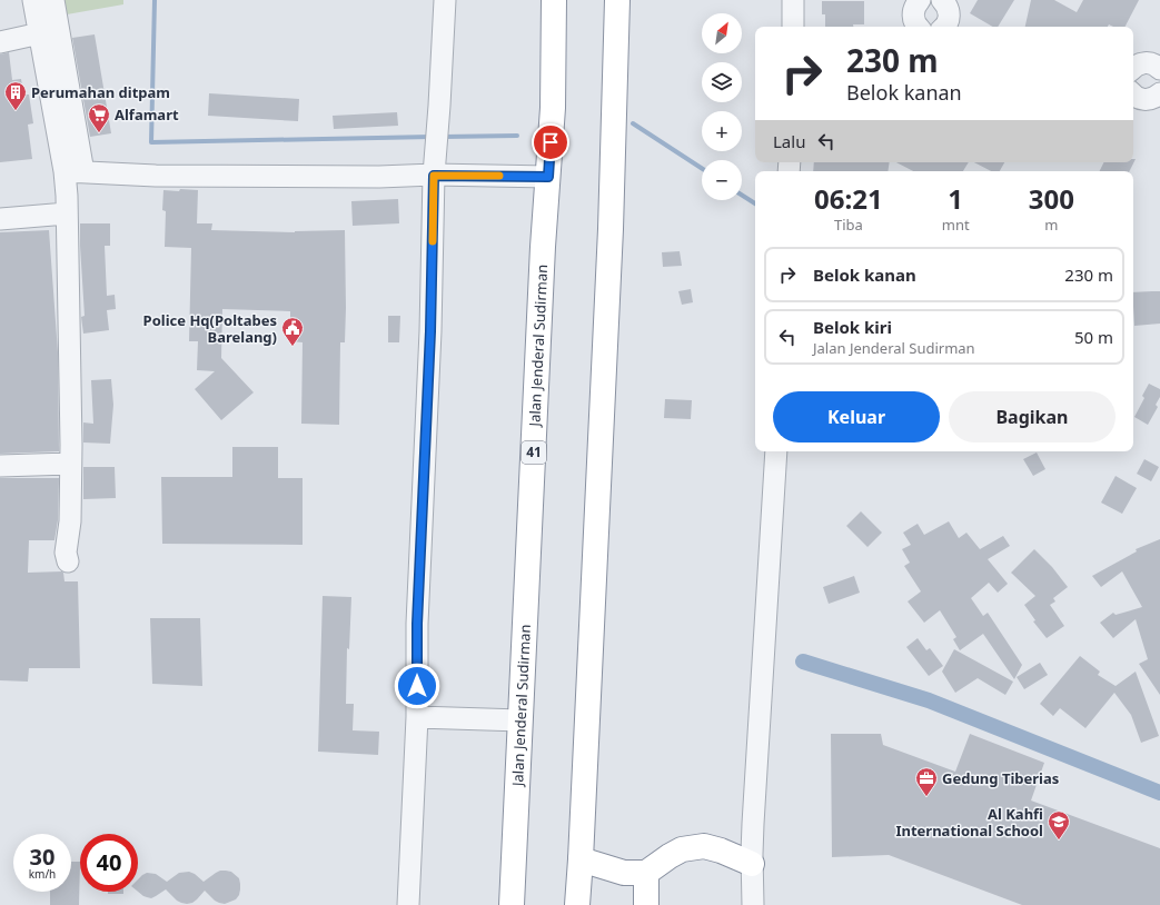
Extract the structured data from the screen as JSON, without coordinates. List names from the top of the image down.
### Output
{
  "streets": {
    "highway": ["Jalan Jenderal Sudirman", "41"]
  },
  "places": {
    "building": ["Perumahan ditpam"],
    "supermarket": ["Alfamart"],
    "public building": ["Police Hq(Poltabes Barelang)"],
    "office": ["Gedung Tiberias"],
    "school or university": ["Al Kahfi International School"]
  },
  "north": "top right",
  "page": {
    "map_buttons": ["+", "−"],
    "turn": ["230 m", "Belok kanan"],
    "then": "Lalu",
    "eta": [
      "06:21",
      "Tiba",
      "1",
      "mnt",
      "300",
      "m"
    ],
    "list": [
      {
        "name": "Belok kanan",
        "value": "230 m"
      },
      {
        "name": "Belok kiri",
        "note": "Jalan Jenderal Sudirman",
        "value": "50 m"
      }
    ],
    "buttons": ["Keluar", "Bagikan"],
    "speed": "30 km/h",
    "limit": "40"
  }
}
